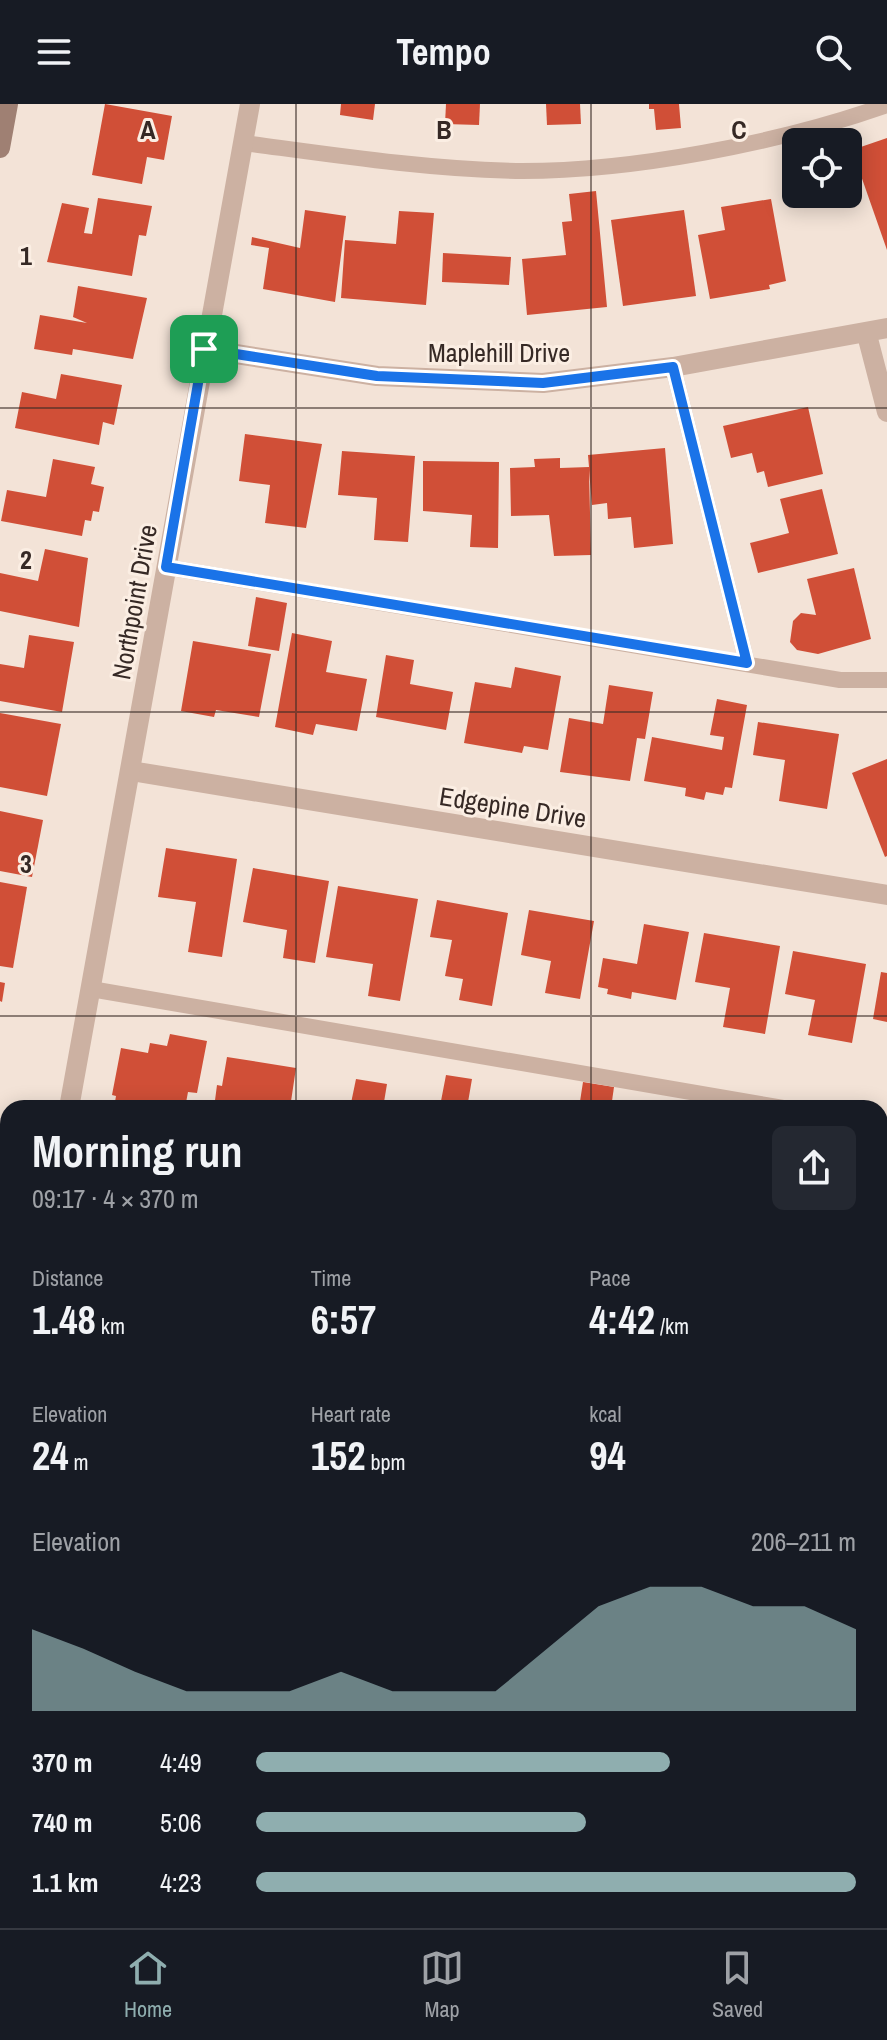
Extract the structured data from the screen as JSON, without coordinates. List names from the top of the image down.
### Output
{
  "streets": {
    "street": ["Maplehill Drive", "Northpoint Drive", "Edgepine Drive"]
  },
  "crossings": [
    ["Maplehill Drive", "Northpoint Drive"],
    ["Northpoint Drive", "Edgepine Drive"]
  ],
  "page": {
    "header": "Tempo",
    "heading": ["Morning run", "09:17 · 4 × 370 m"],
    "stats": [
      ["Distance", "1.48 km"],
      ["Time", "6:57"],
      ["Pace", "4:42 /km"],
      ["Elevation", "24 m"],
      ["Heart rate", "152 bpm"],
      ["kcal", "94"]
    ],
    "chart": ["Elevation", "206–211 m"],
    "list": [
      {
        "name": "370 m",
        "note": "4:49"
      },
      {
        "name": "740 m",
        "note": "5:06"
      },
      {
        "name": "1.1 km",
        "note": "4:23"
      }
    ],
    "tabs": ["Home", "Map", "Saved"]
  },
  "grid": {
    "columns": ["A", "B", "C"],
    "rows": ["1", "2", "3"]
  }
}
